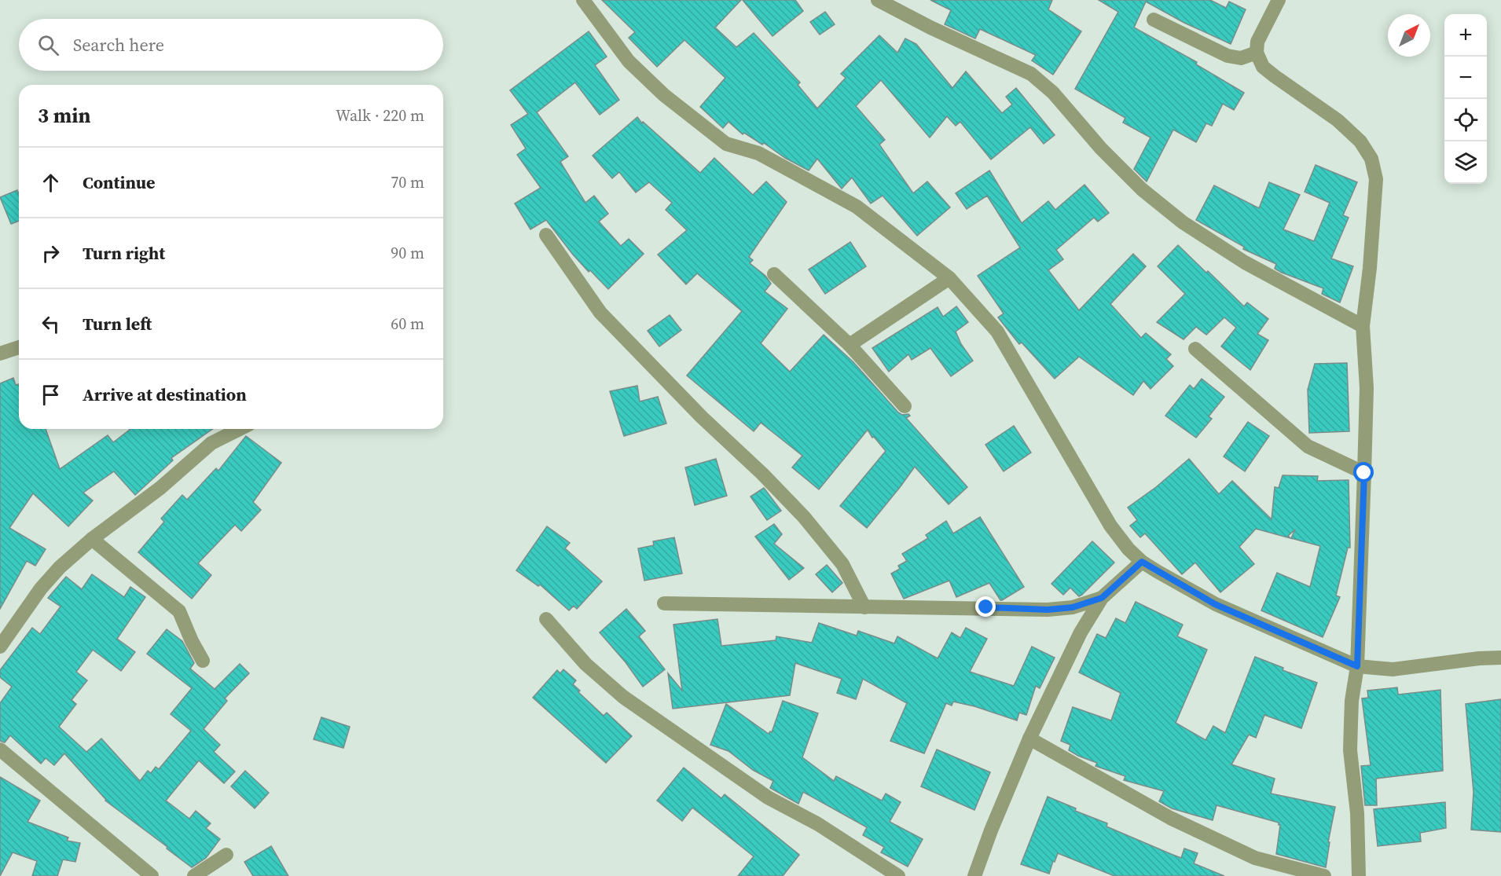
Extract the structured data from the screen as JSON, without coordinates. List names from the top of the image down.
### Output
{
  "north": "top right",
  "page": {
    "map_buttons": ["+", "−"],
    "search": "Search here",
    "heading": ["3 min", "Walk · 220 m"],
    "list": [
      ["Continue", "70 m"],
      ["Turn right", "90 m"],
      ["Turn left", "60 m"],
      "Arrive at destination"
    ]
  }
}
